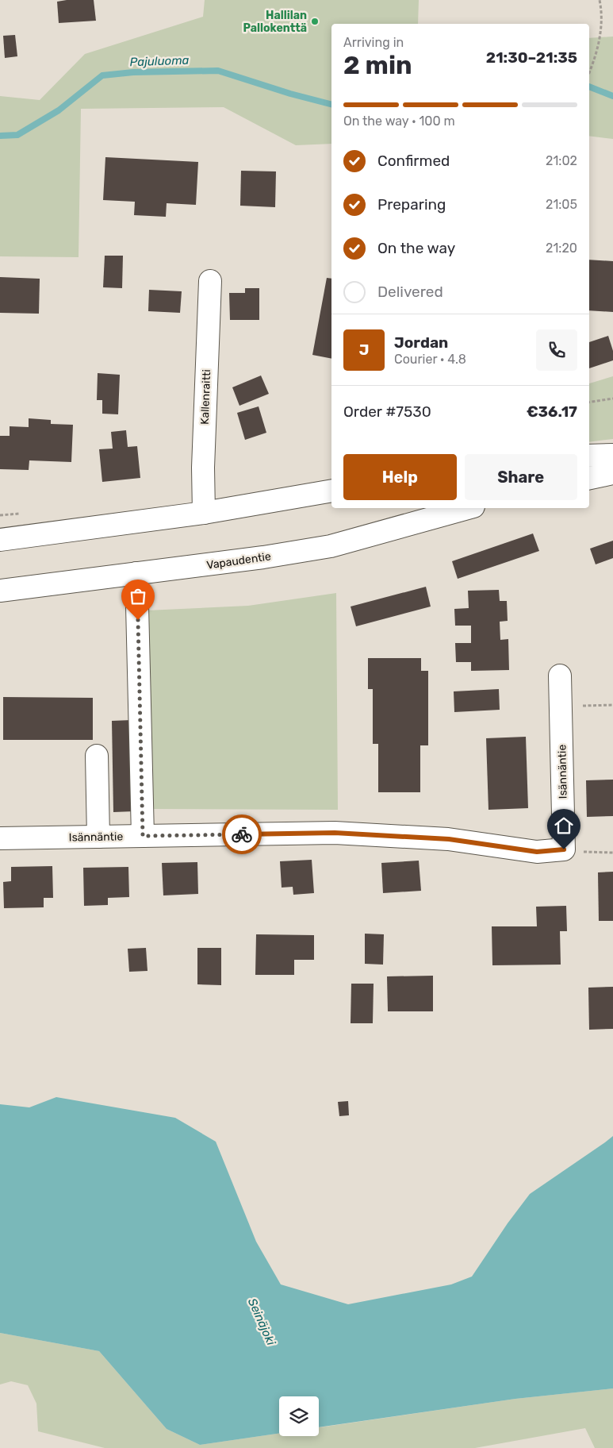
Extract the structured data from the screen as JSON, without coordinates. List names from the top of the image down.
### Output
{
  "streets": {
    "street": ["Kallenraitti", "Vapaudentie", "Isännäntie"]
  },
  "water": ["Pajuluoma", "Seinäjoki"],
  "places": ["Hallilan Pallokenttä"],
  "page": {
    "heading": ["2 min", "Arriving in", "21:30–21:35"],
    "panel": [
      "Jordan",
      "Courier · 4.8",
      "Order #7530",
      "€36.17"
    ],
    "bar": "On the way · 100 m",
    "list": [
      ["Confirmed", "21:02"],
      ["Preparing", "21:05"],
      ["On the way", "21:20"],
      "Delivered"
    ],
    "round": "J",
    "buttons": ["Help", "Share"]
  }
}
